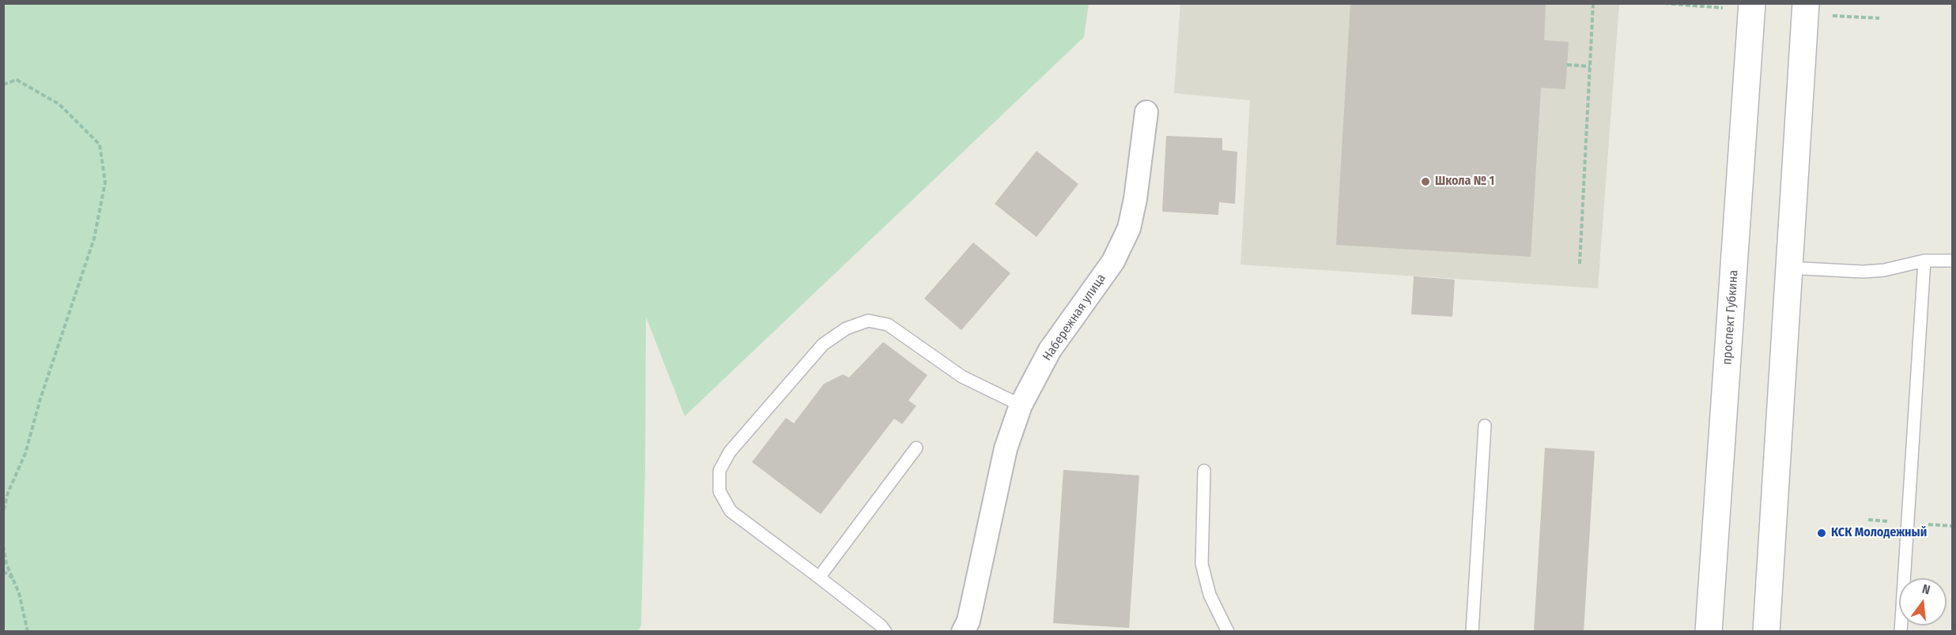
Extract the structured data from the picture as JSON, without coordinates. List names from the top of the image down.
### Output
{
  "streets": {
    "main road": ["проспект Губкина"],
    "street": ["Набережная улица"]
  },
  "places": ["Школа № 1", "КСК Молодежный"],
  "north": "top"
}
